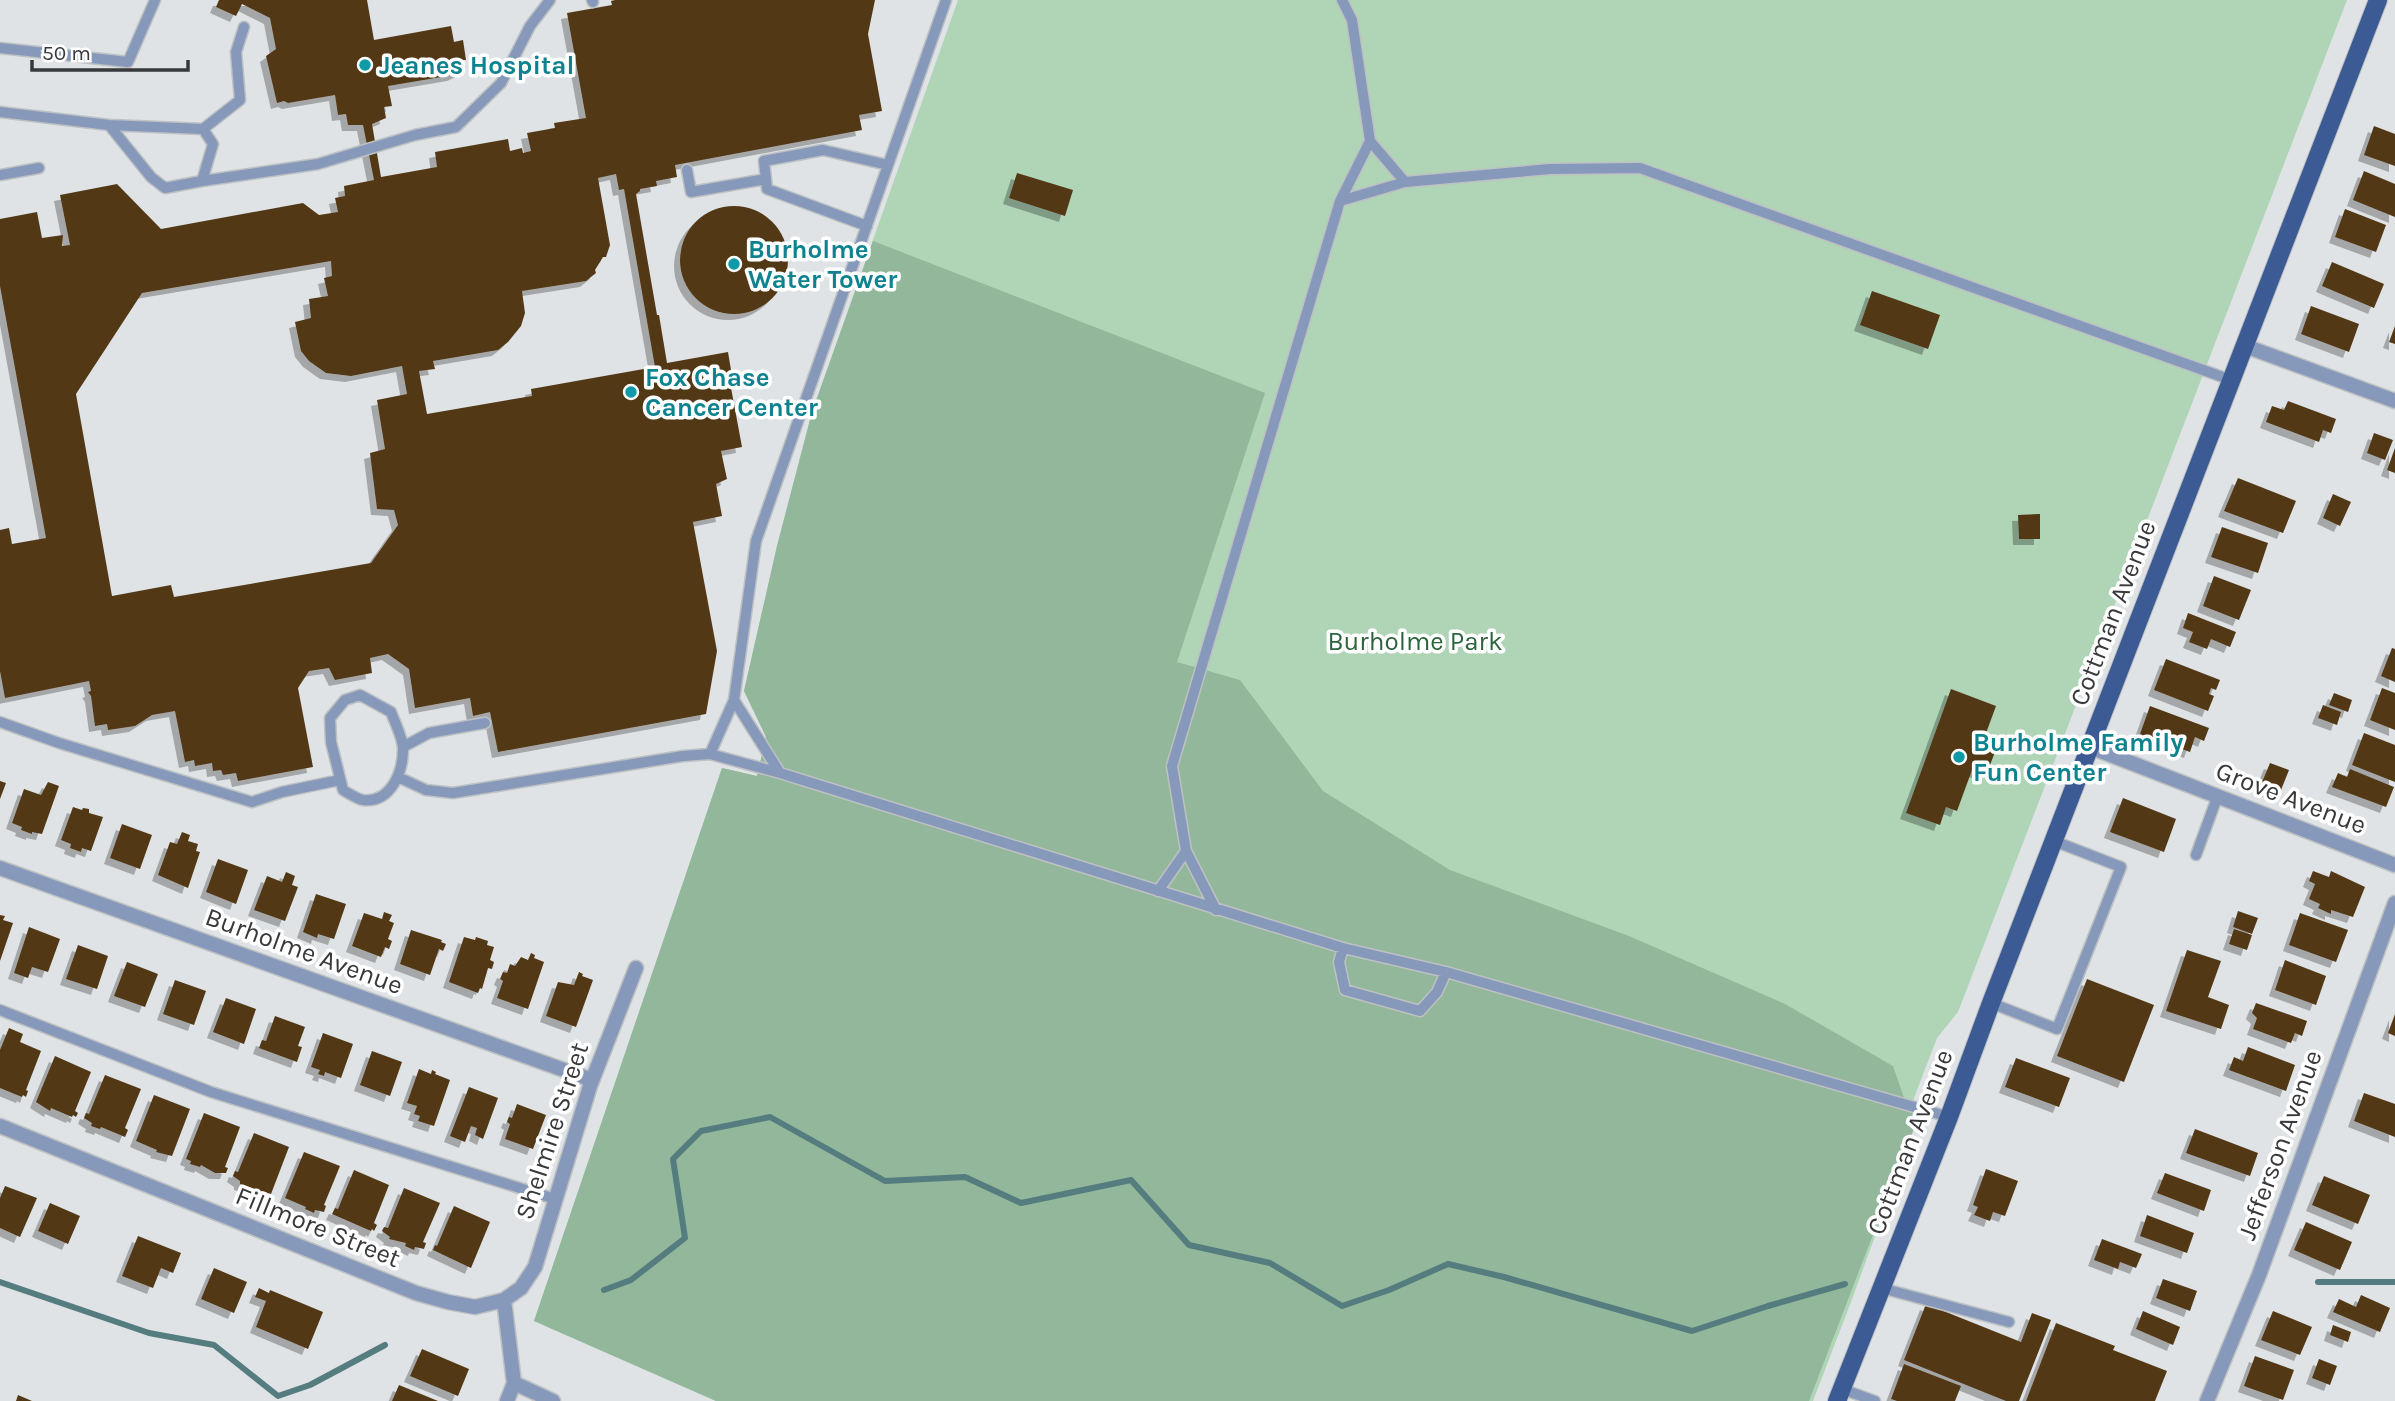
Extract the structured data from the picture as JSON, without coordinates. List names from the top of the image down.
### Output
{
  "streets": {
    "main road": ["Cottman Avenue"],
    "street": [
      "Grove Avenue",
      "Burholme Avenue",
      "Shelmire Street",
      "Jefferson Avenue",
      "Fillmore Street"
    ]
  },
  "crossings": [
    ["Cottman Avenue", "Grove Avenue"],
    ["Burholme Avenue", "Shelmire Street"],
    ["Shelmire Street", "Fillmore Street"]
  ],
  "parks": ["Burholme Park"],
  "places": [
    "Jeanes Hospital",
    "Burholme Water Tower",
    "Fox Chase Cancer Center",
    "Burholme Family Fun Center"
  ],
  "scale_bar": "50 m"
}
